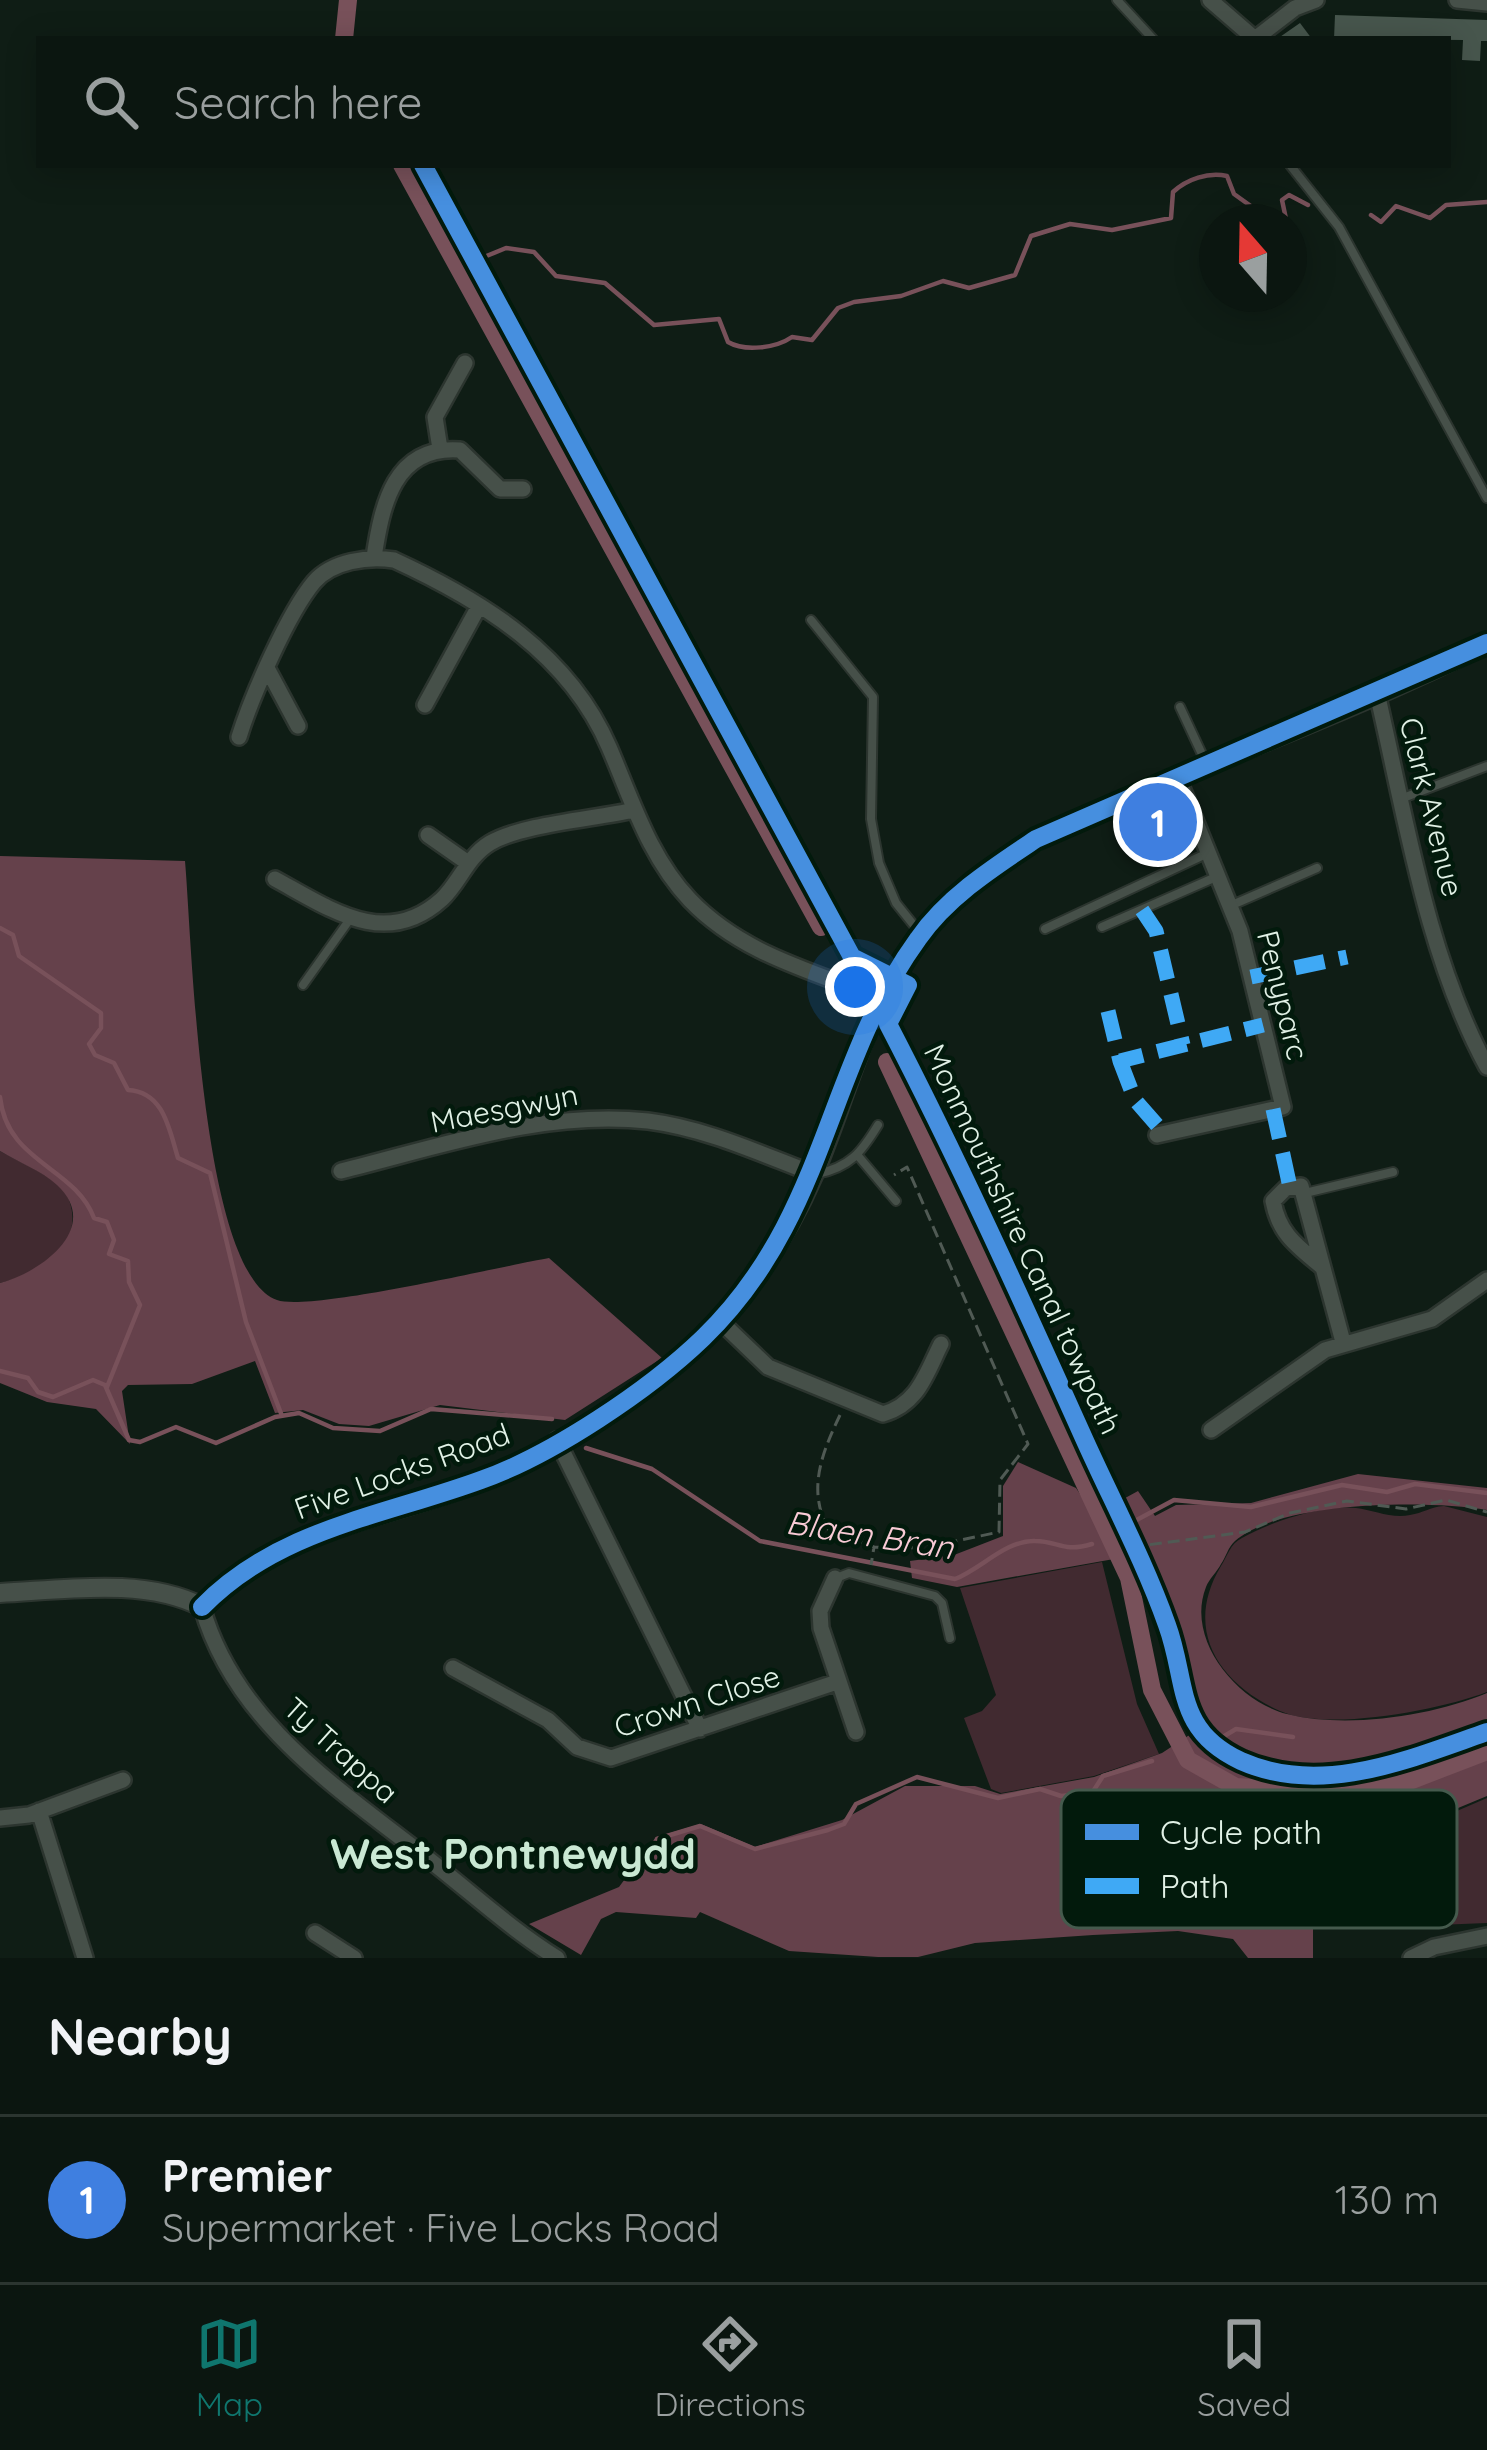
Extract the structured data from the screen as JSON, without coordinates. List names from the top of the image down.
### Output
{
  "streets": {
    "street": [
      "Clark Avenue",
      "Penyparc",
      "Maesgwyn",
      "Five Locks Road",
      "Crown Close",
      "Ty Trappa"
    ],
    "cycle path": ["Monmouthshire Canal towpath"]
  },
  "crossings": [
    ["Clark Avenue", "Five Locks Road"],
    ["Penyparc", "Five Locks Road"],
    ["Maesgwyn", "Five Locks Road"],
    ["Five Locks Road", "Ty Trappa"]
  ],
  "districts": ["West Pontnewydd"],
  "water": ["Blaen Bran"],
  "legend": ["Cycle path", "Path"],
  "north": "top",
  "page": {
    "search": "Search here",
    "pins": "1",
    "heading": "Nearby",
    "list": [
      {
        "mark": "1",
        "name": "Premier",
        "note": "Supermarket · Five Locks Road",
        "value": "130 m"
      }
    ],
    "nav": ["Map", "Directions", "Saved"]
  }
}
